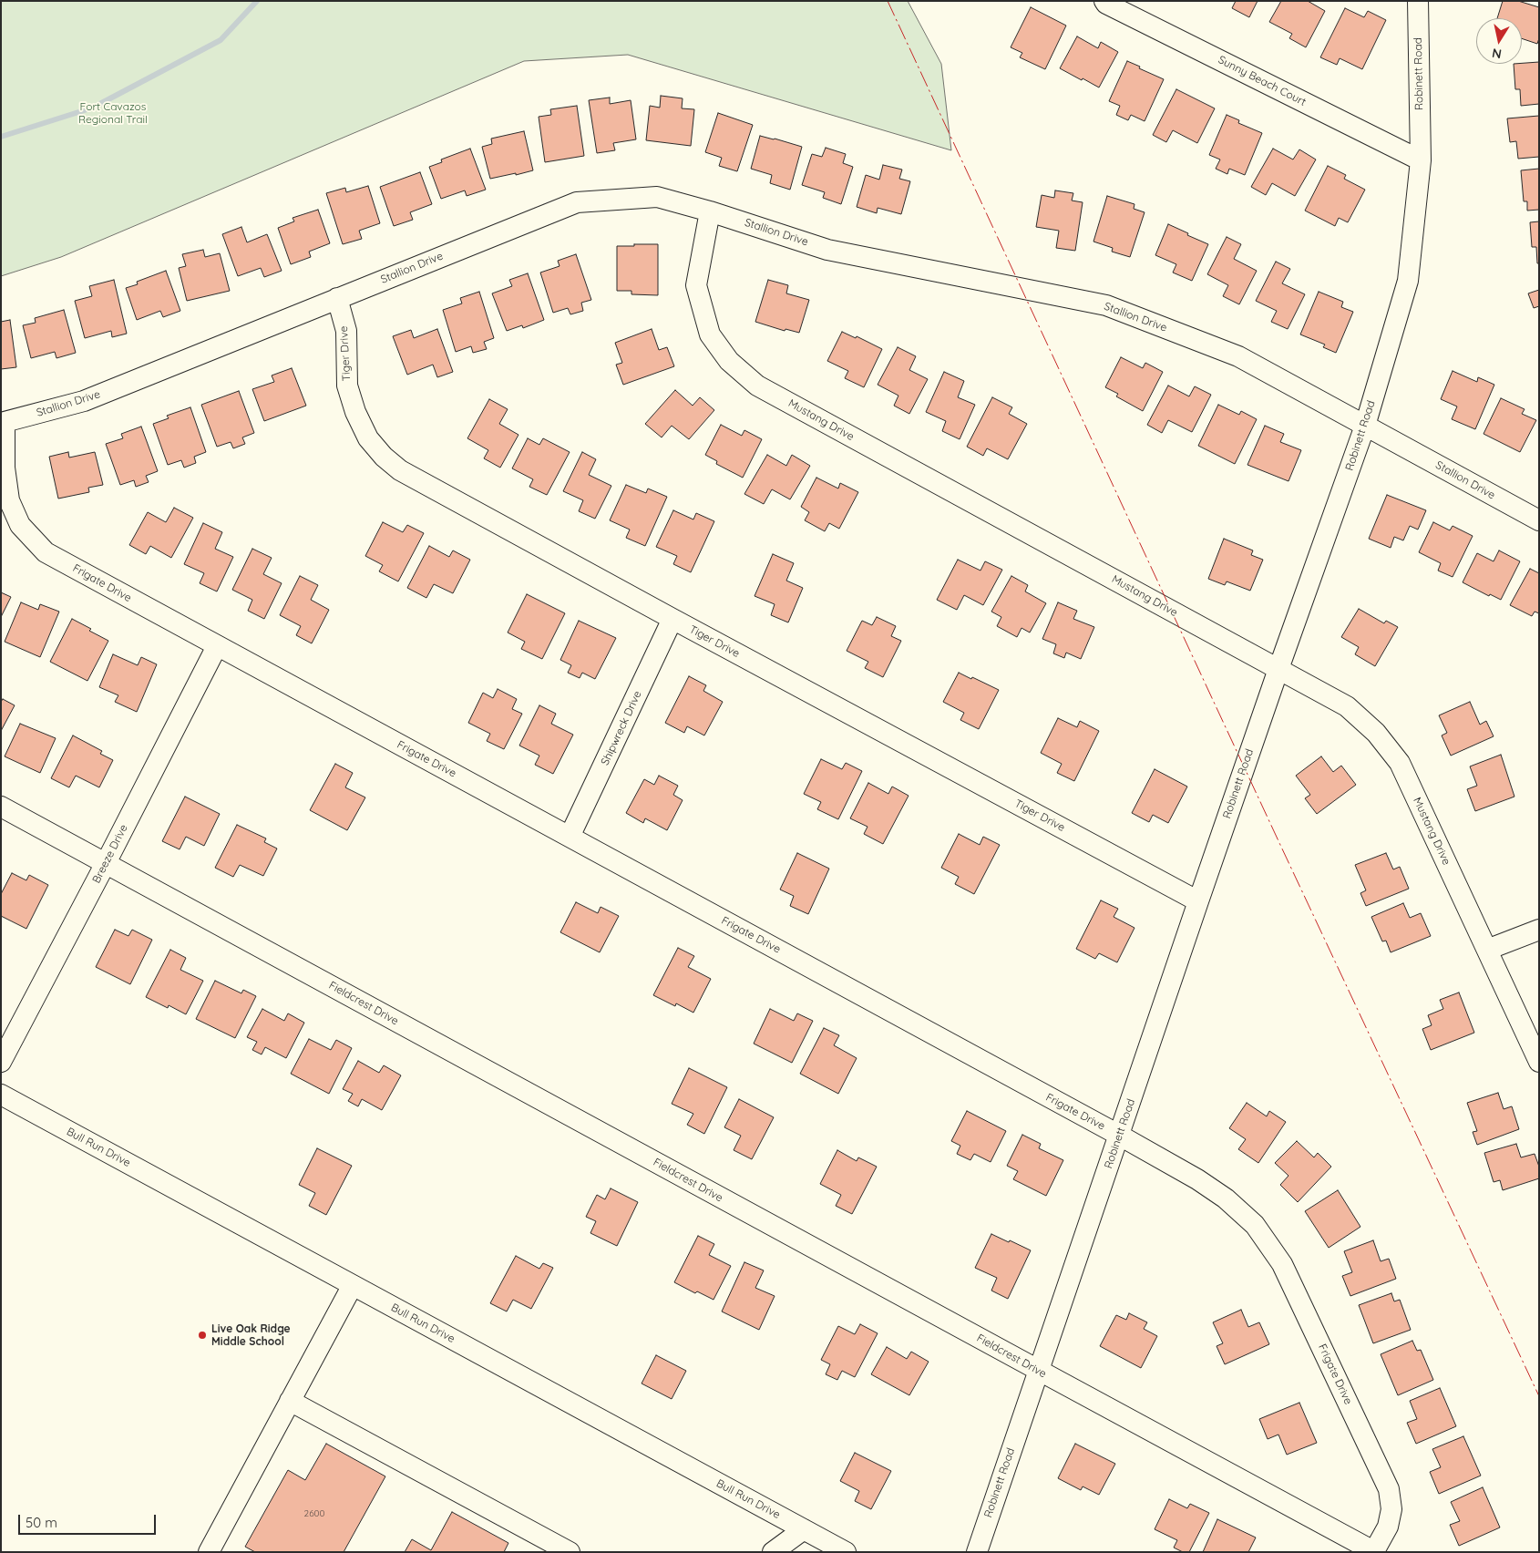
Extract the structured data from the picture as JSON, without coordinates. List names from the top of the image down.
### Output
{
  "streets": {
    "street": [
      "Robinett Road",
      "Sunny Beach Court",
      "Stallion Drive",
      "Tiger Drive",
      "Mustang Drive",
      "Frigate Drive",
      "Shipwreck Drive",
      "Breeze Drive",
      "Fieldcrest Drive",
      "Bull Run Drive"
    ]
  },
  "crossings": [
    ["Robinett Road", "Sunny Beach Court"],
    ["Robinett Road", "Stallion Drive"],
    ["Robinett Road", "Tiger Drive"],
    ["Robinett Road", "Mustang Drive"],
    ["Robinett Road", "Frigate Drive"],
    ["Robinett Road", "Fieldcrest Drive"],
    ["Stallion Drive", "Tiger Drive"],
    ["Stallion Drive", "Mustang Drive"],
    ["Stallion Drive", "Frigate Drive"],
    ["Tiger Drive", "Shipwreck Drive"],
    ["Frigate Drive", "Shipwreck Drive"],
    ["Frigate Drive", "Breeze Drive"],
    ["Frigate Drive", "Fieldcrest Drive"],
    ["Breeze Drive", "Fieldcrest Drive"]
  ],
  "parks": ["Fort Cavazos Regional Trail"],
  "places": ["Live Oak Ridge Middle School"],
  "house_numbers": ["2600"],
  "scale_bar": "50 m",
  "north": "bottom"
}
